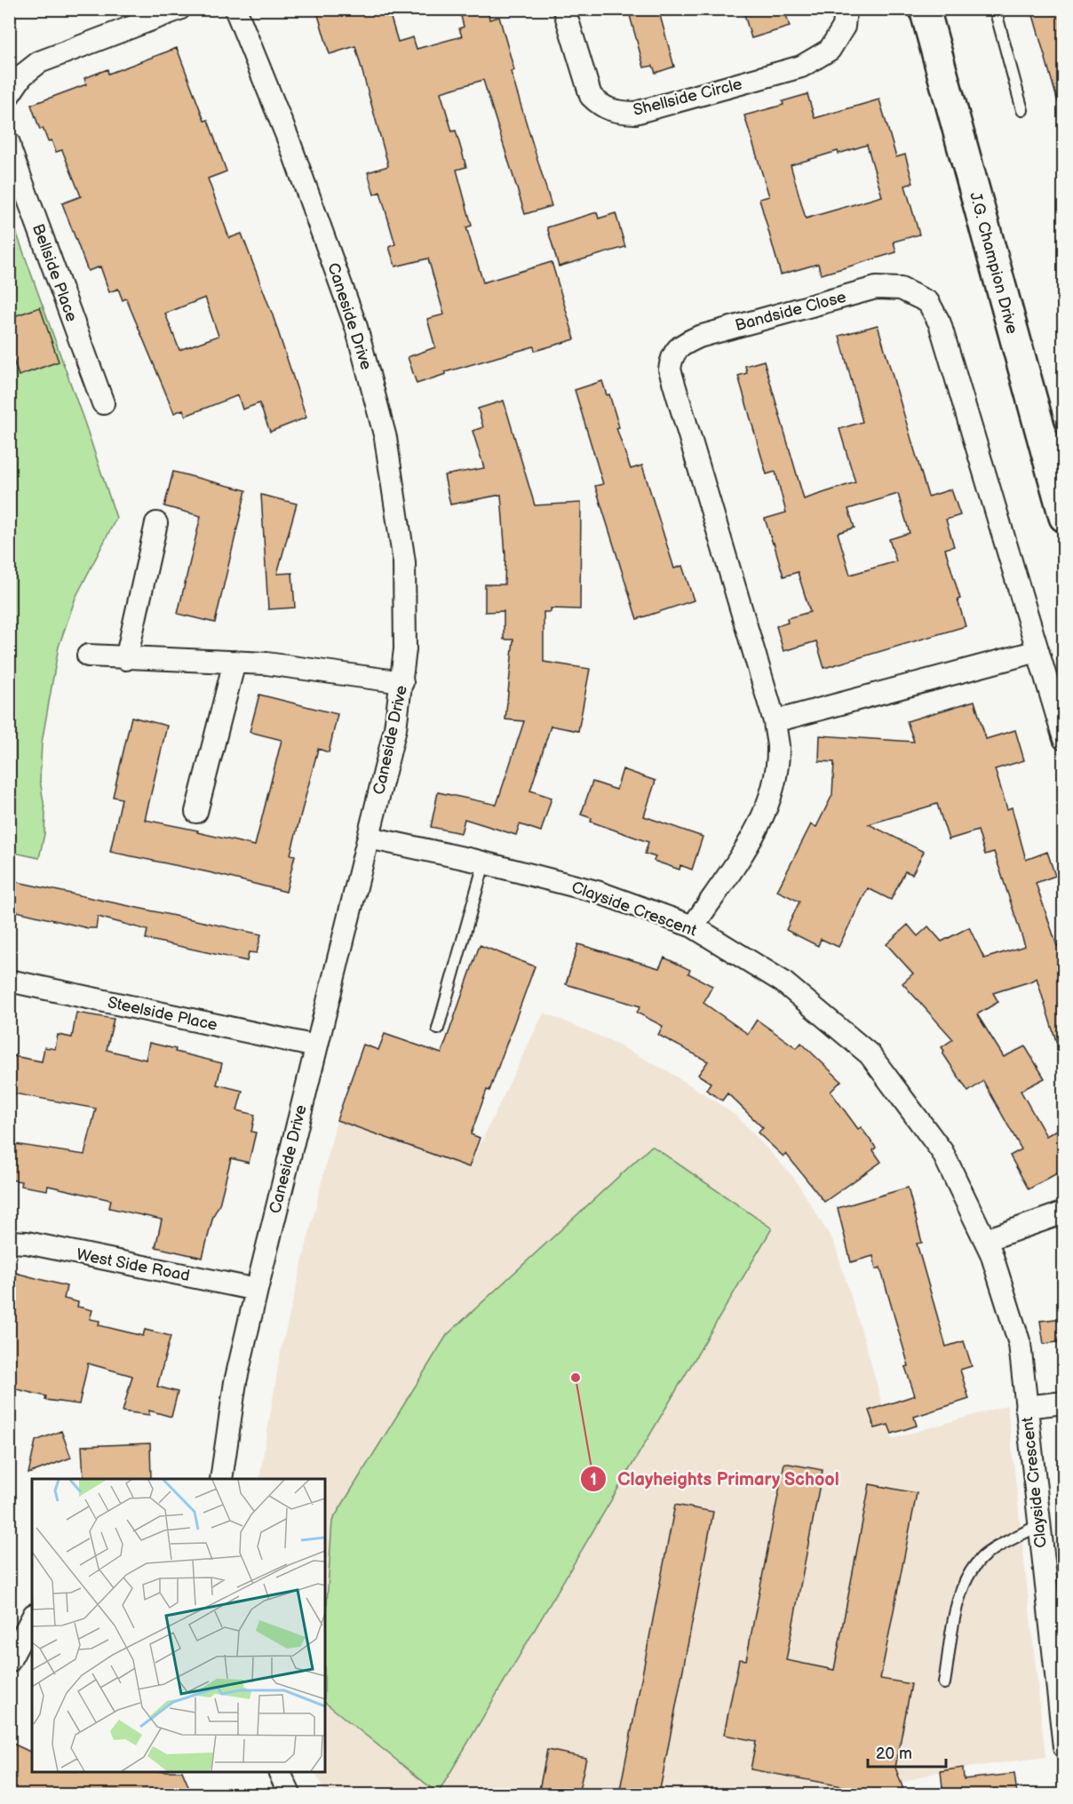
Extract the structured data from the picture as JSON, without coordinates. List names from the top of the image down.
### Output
{
  "streets": {
    "main road": ["J.G. Champion Drive"],
    "street": [
      "Shellside Circle",
      "Bellside Place",
      "Bandside Close",
      "Caneside Drive",
      "Clayside Crescent",
      "Steelside Place",
      "West Side Road"
    ]
  },
  "crossings": [
    ["Bandside Close", "Clayside Crescent"],
    ["Caneside Drive", "Clayside Crescent"],
    ["Caneside Drive", "Steelside Place"],
    ["Caneside Drive", "West Side Road"]
  ],
  "places": ["Clayheights Primary School"],
  "scale_bar": "20 m"
}
